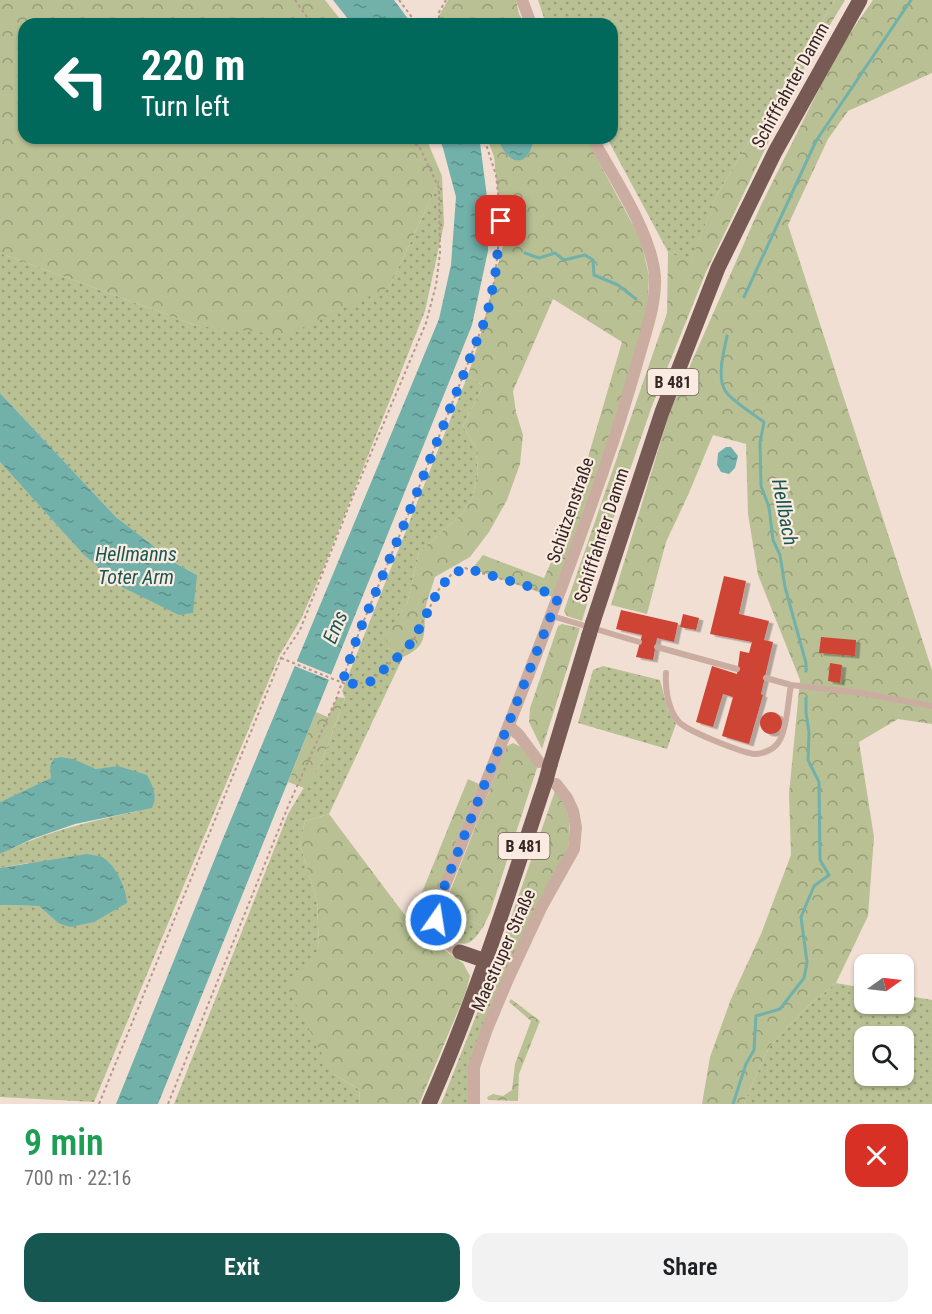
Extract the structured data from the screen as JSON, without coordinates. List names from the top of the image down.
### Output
{
  "streets": {
    "main road": ["Schifffahrter Damm", "B 481"],
    "street": ["Schützenstraße", "Maestruper Straße"]
  },
  "crossings": [
    ["Schifffahrter Damm", "Maestruper Straße"],
    ["Schützenstraße", "Maestruper Straße"]
  ],
  "water": ["Hellbach", "Hellmanns Toter Arm", "Ems"],
  "north": "right",
  "page": {
    "turn": ["220 m", "Turn left"],
    "heading": ["9 min", "700 m · 22:16"],
    "buttons": ["Exit", "Share"]
  }
}
